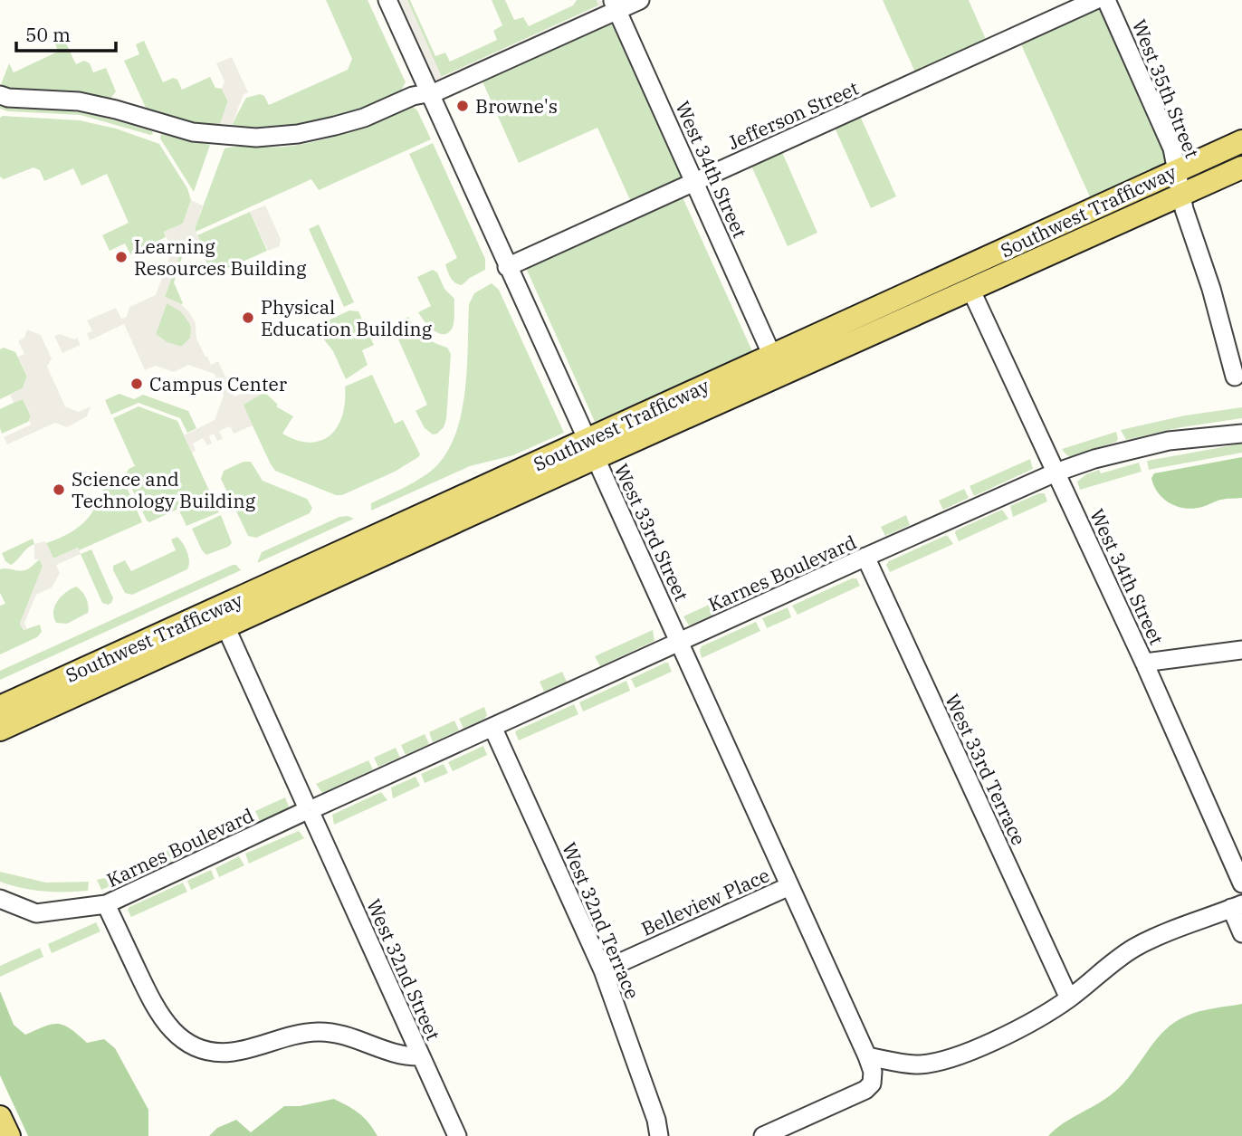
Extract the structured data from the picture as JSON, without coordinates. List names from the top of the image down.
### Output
{
  "streets": {
    "main road": ["Southwest Trafficway"],
    "street": [
      "West 35th Street",
      "Jefferson Street",
      "West 34th Street",
      "West 33rd Street",
      "Karnes Boulevard",
      "West 33rd Terrace",
      "Belleview Place",
      "West 32nd Terrace",
      "West 32nd Street"
    ]
  },
  "crossings": [
    ["West 35th Street", "Southwest Trafficway"],
    ["Jefferson Street", "West 34th Street"],
    ["Jefferson Street", "West 33rd Street"],
    ["West 34th Street", "Southwest Trafficway"],
    ["West 34th Street", "Karnes Boulevard"],
    ["Southwest Trafficway", "West 33rd Street"],
    ["Southwest Trafficway", "West 32nd Street"],
    ["West 33rd Street", "Karnes Boulevard"],
    ["West 33rd Street", "Belleview Place"],
    ["Karnes Boulevard", "West 33rd Terrace"],
    ["Karnes Boulevard", "West 32nd Terrace"],
    ["Karnes Boulevard", "West 32nd Street"],
    ["Belleview Place", "West 32nd Terrace"]
  ],
  "places": [
    "Browne's",
    "Learning Resources Building",
    "Physical Education Building",
    "Campus Center",
    "Science and Technology Building"
  ],
  "scale_bar": "50 m"
}
